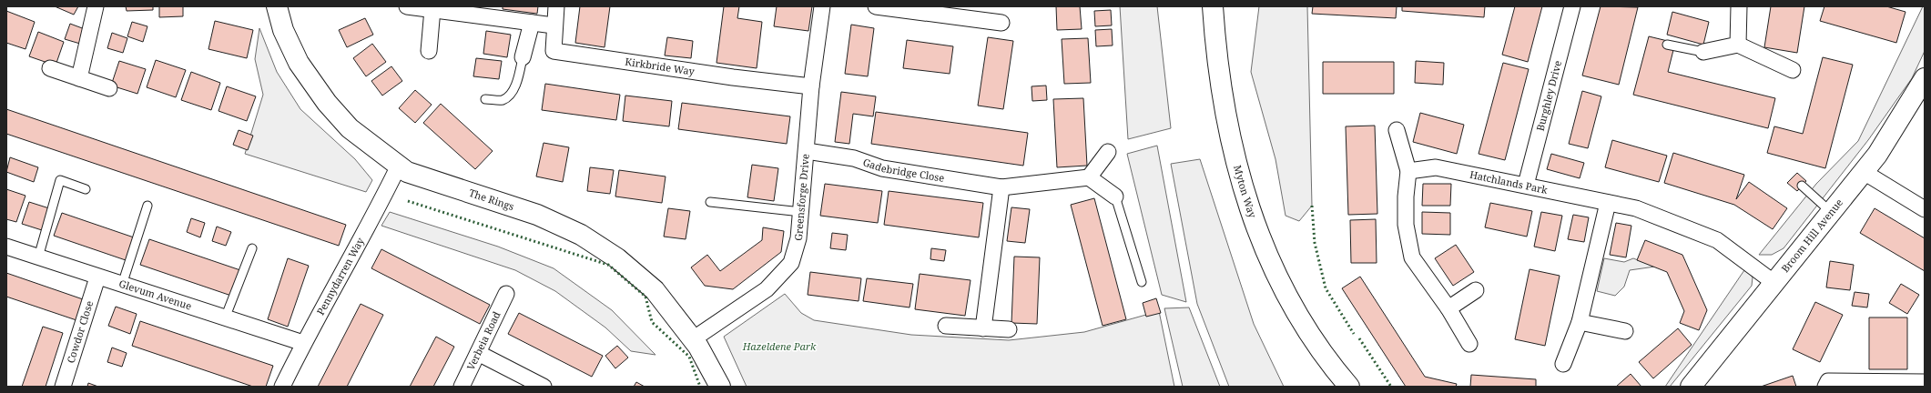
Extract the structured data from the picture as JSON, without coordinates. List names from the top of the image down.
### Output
{
  "streets": {
    "street": [
      "Kirkbride Way",
      "Burghley Drive",
      "Gadebridge Close",
      "Hatchlands Park",
      "Myton Way",
      "Greensforge Drive",
      "The Rings",
      "Broom Hill Avenue",
      "Pennydarren Way",
      "Glevum Avenue",
      "Cowdor Close",
      "Verbeia Road"
    ]
  },
  "crossings": [
    ["Kirkbride Way", "Greensforge Drive"],
    ["Burghley Drive", "Hatchlands Park"],
    ["Gadebridge Close", "Greensforge Drive"],
    ["Hatchlands Park", "Broom Hill Avenue"],
    ["Greensforge Drive", "The Rings"],
    ["The Rings", "Pennydarren Way"],
    ["Pennydarren Way", "Glevum Avenue"],
    ["Glevum Avenue", "Cowdor Close"]
  ],
  "parks": ["Hazeldene Park"]
}
